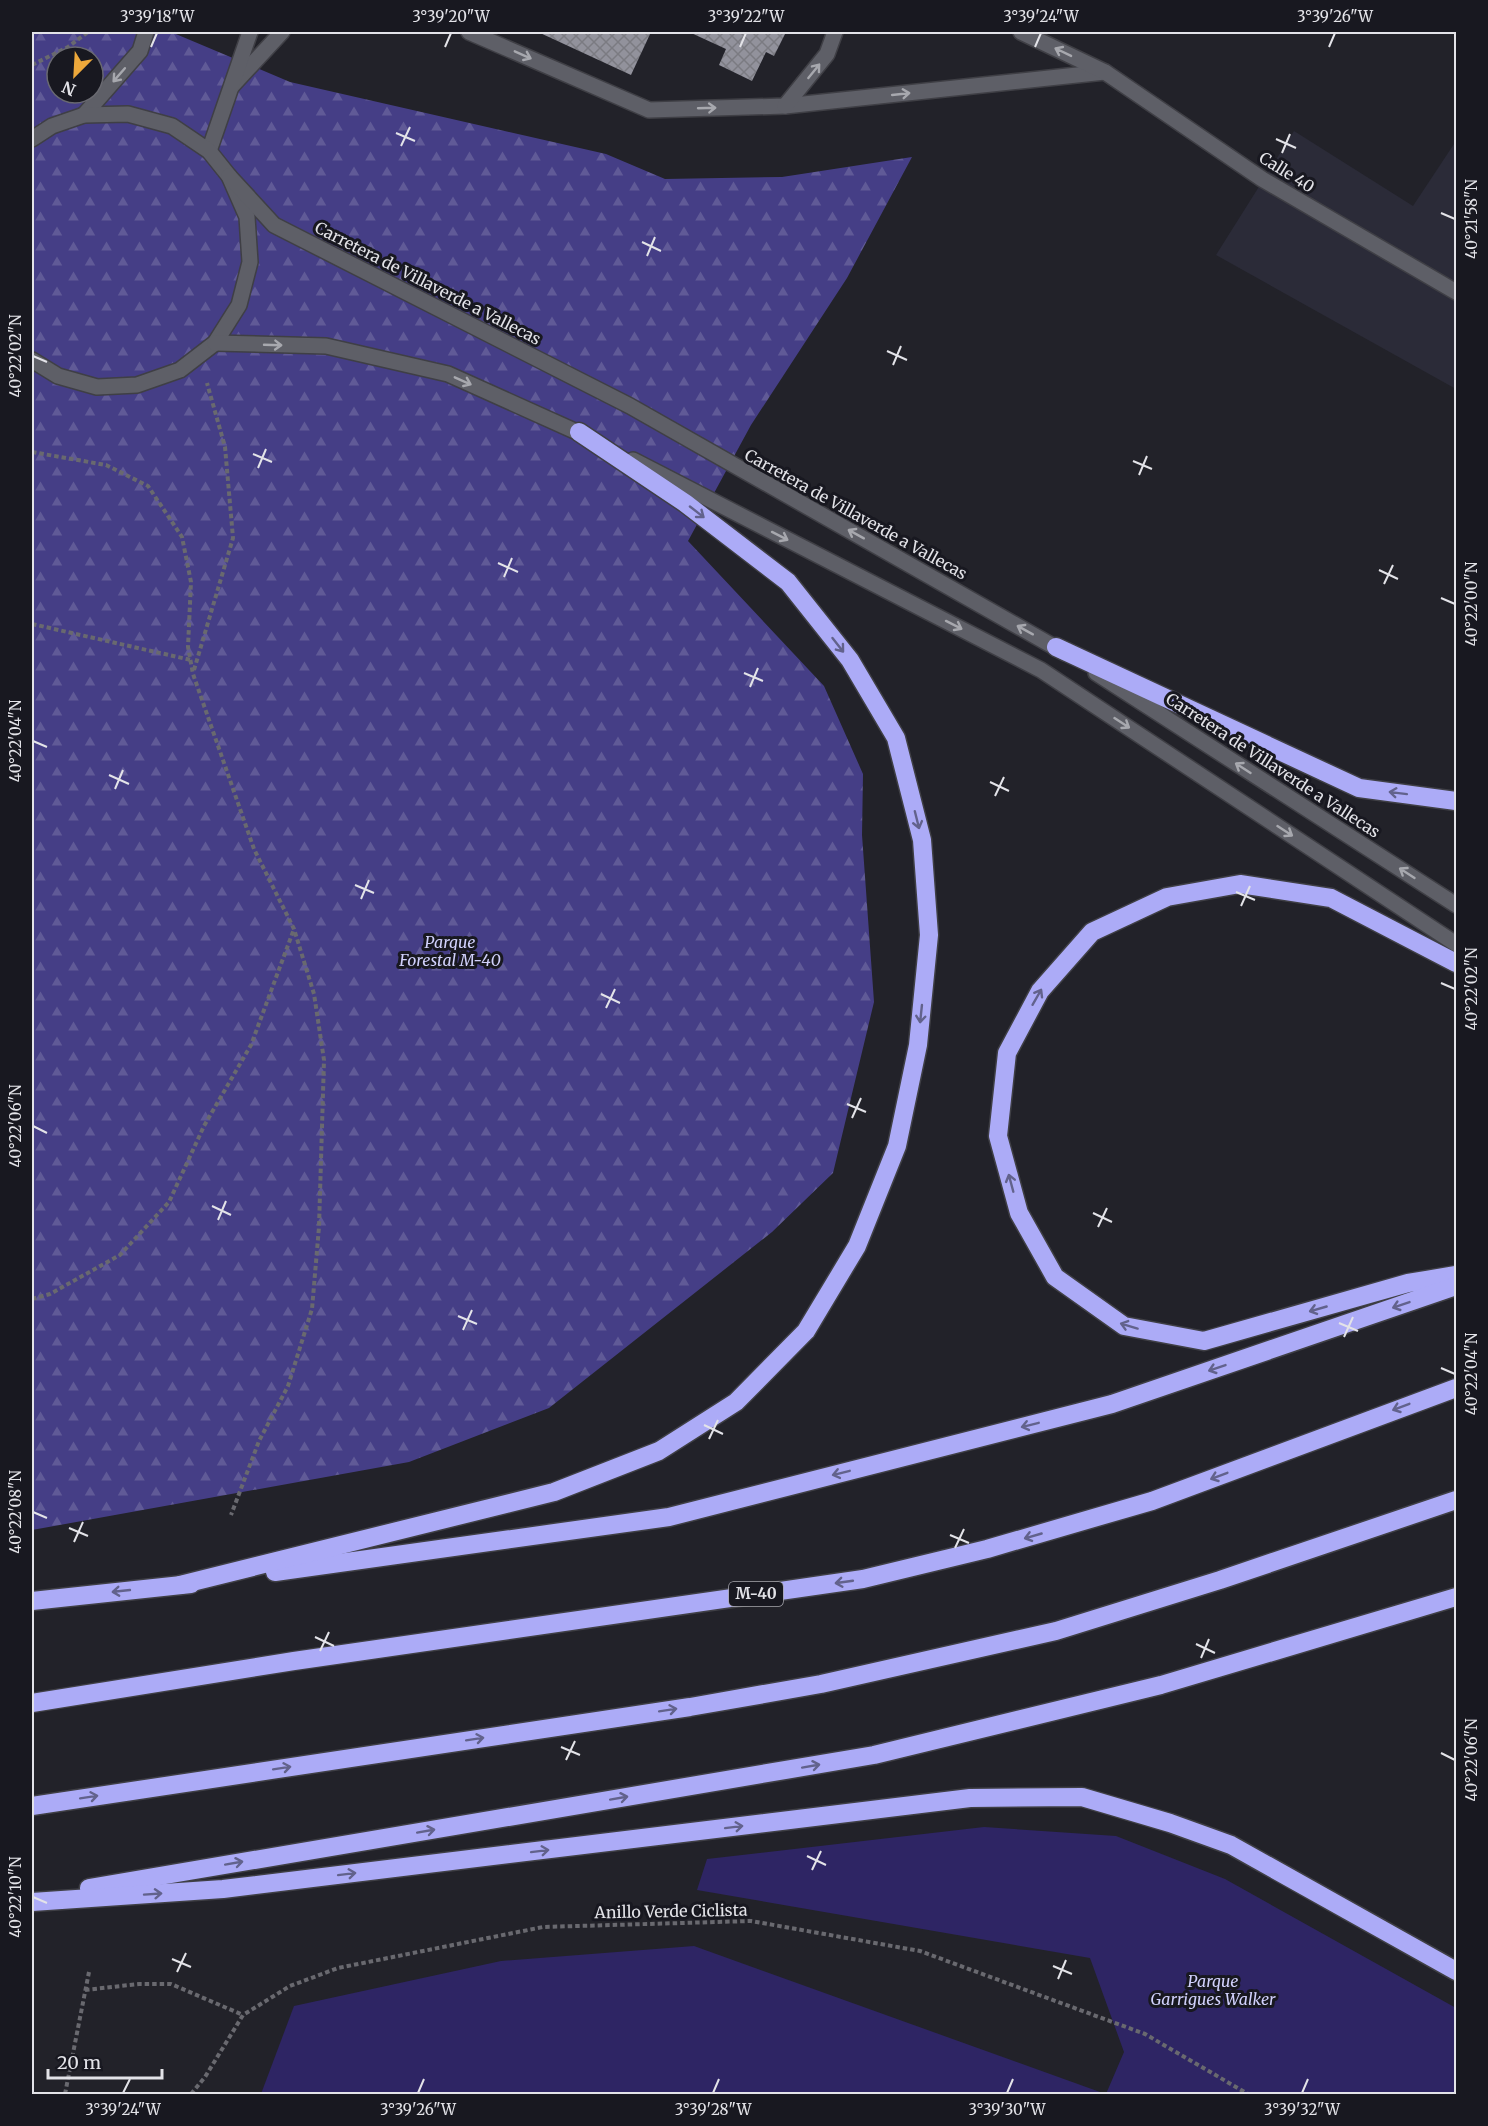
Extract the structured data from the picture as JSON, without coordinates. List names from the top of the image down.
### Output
{
  "streets": {
    "highway": ["M-40"],
    "main road": ["Calle 40", "Carretera de Villaverde a Vallecas"],
    "path": ["Anillo Verde Ciclista"]
  },
  "parks": ["Parque Forestal M-40", "Parque Garrigues Walker"],
  "scale_bar": "20 m",
  "north": "bottom left",
  "coordinates": [
    "3°39'18\"W",
    "3°39'20\"W",
    "3°39'22\"W",
    "3°39'24\"W",
    "3°39'26\"W",
    "40°21'58\"N",
    "40°22'02\"N",
    "40°22'00\"N",
    "40°22'04\"N",
    "40°22'06\"N",
    "40°22'08\"N",
    "40°22'10\"N",
    "3°39'28\"W",
    "3°39'30\"W",
    "3°39'32\"W"
  ]
}
